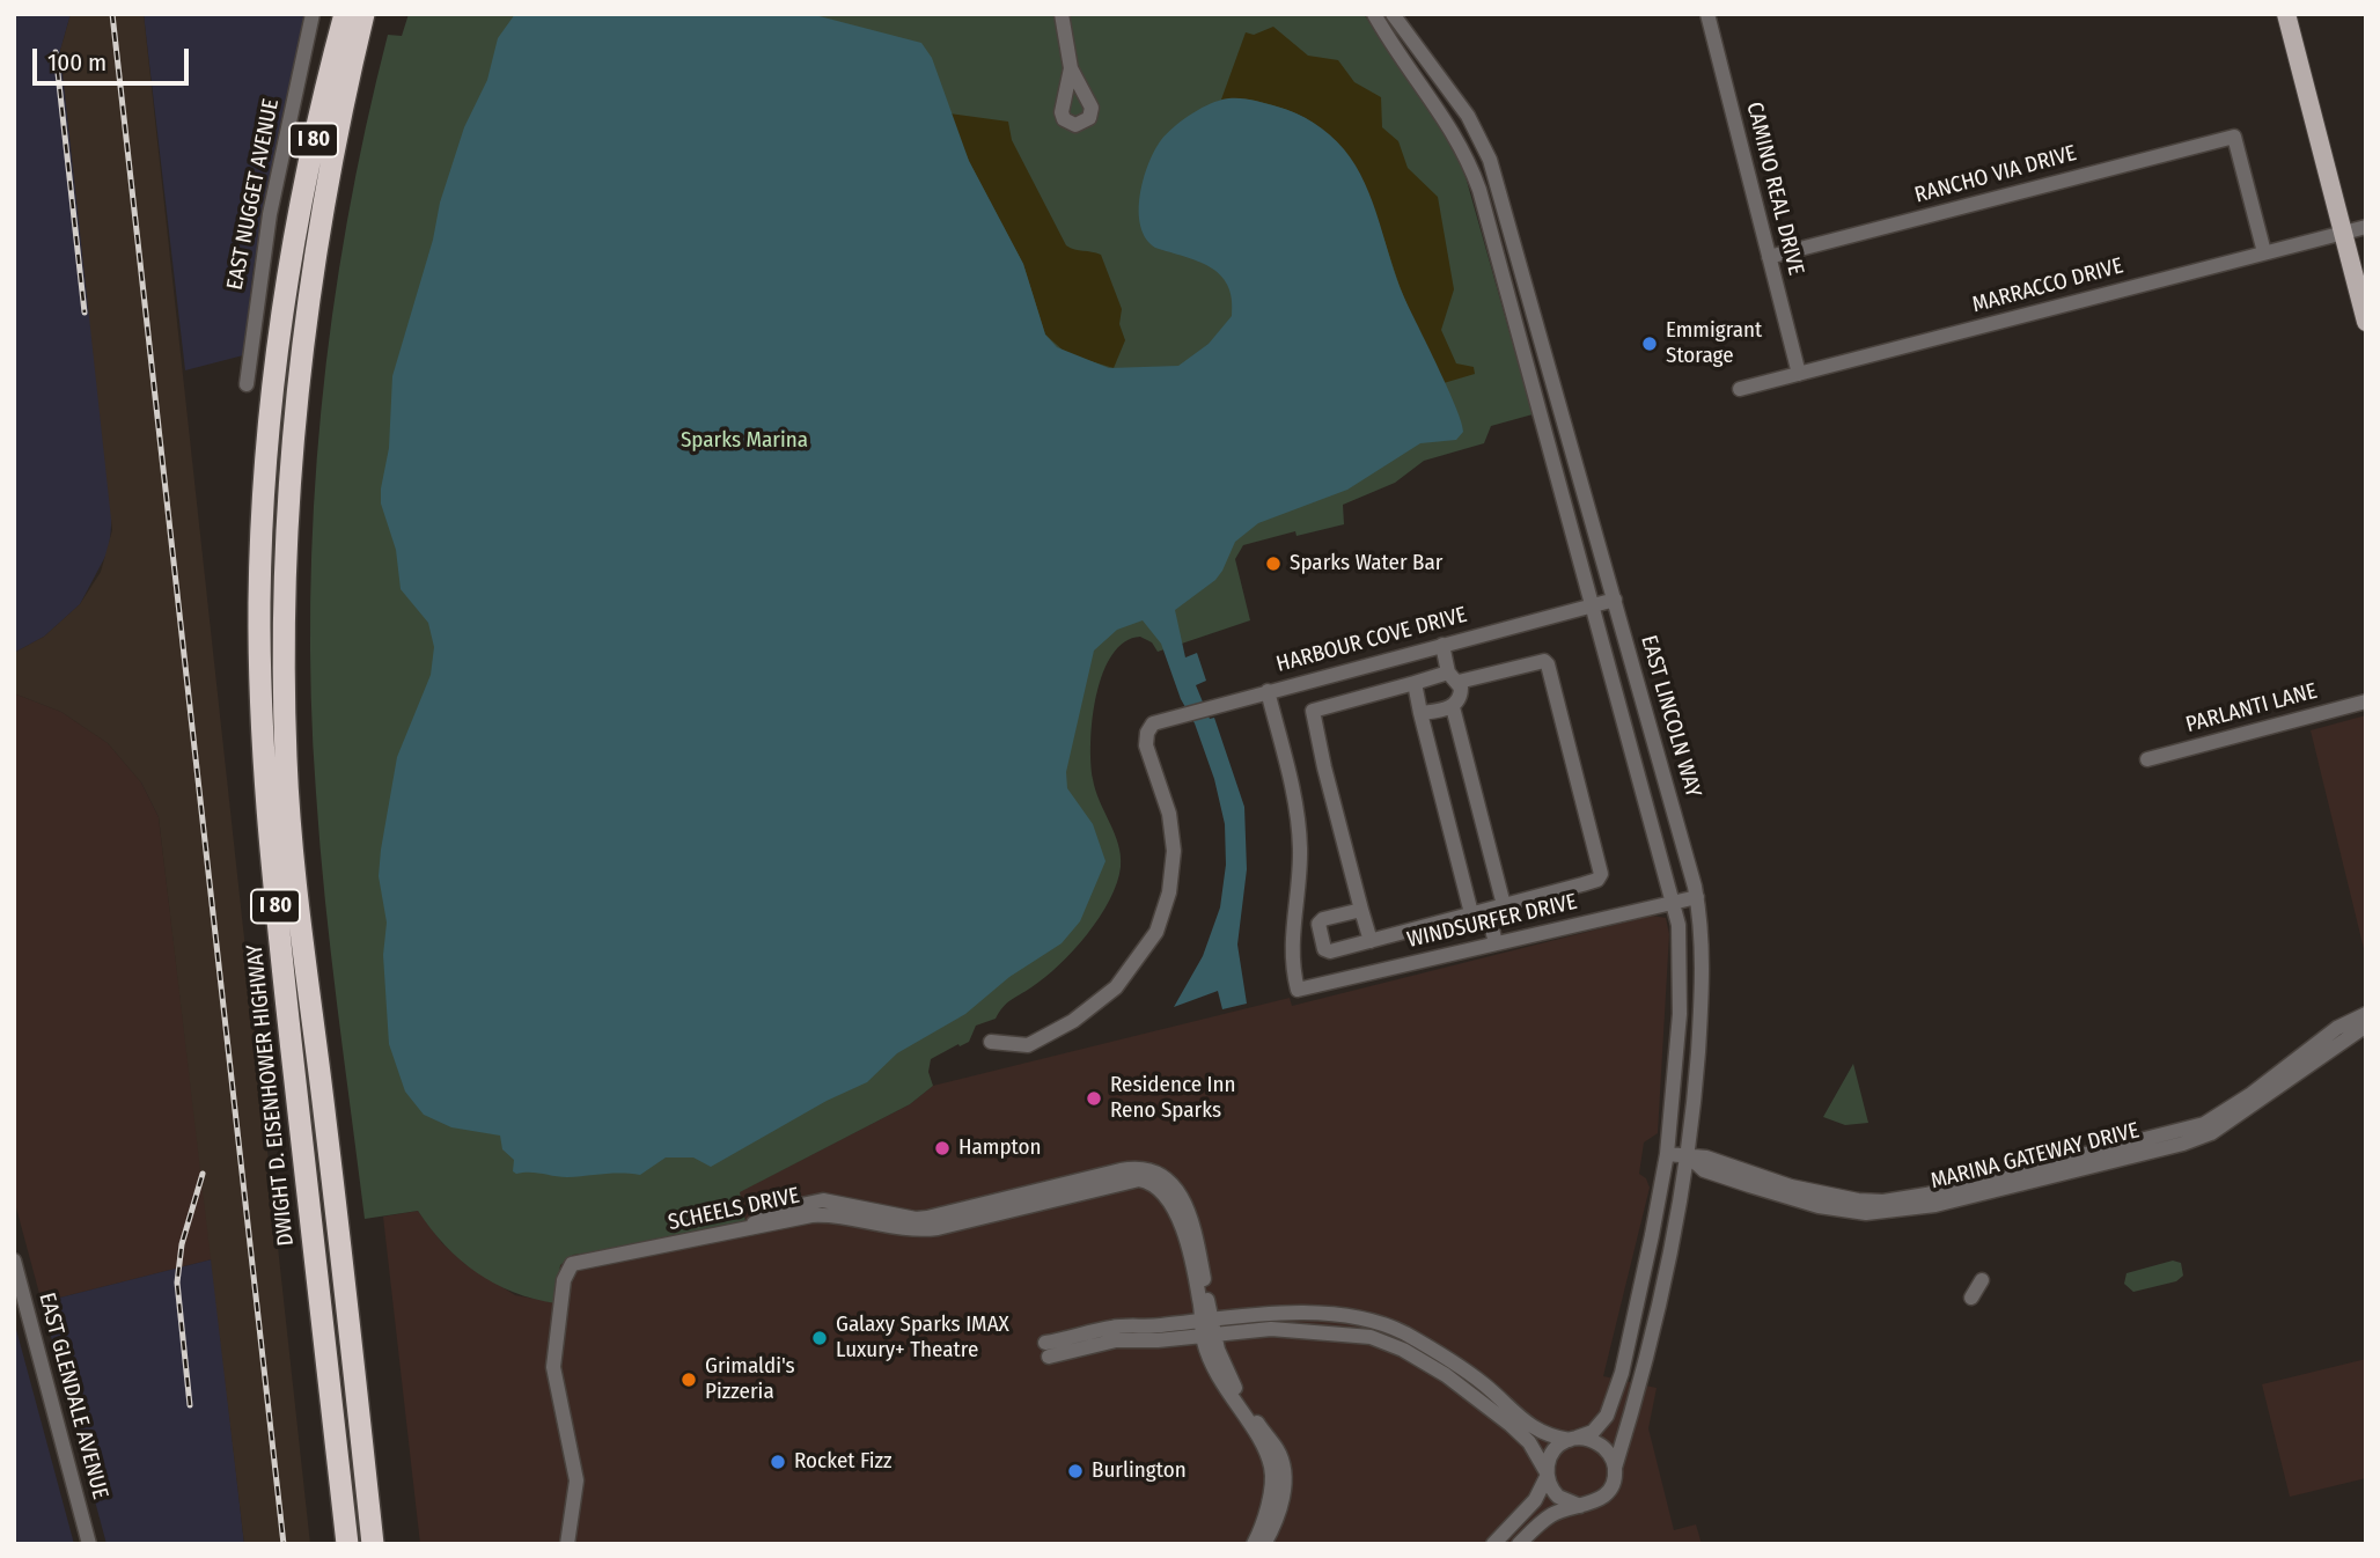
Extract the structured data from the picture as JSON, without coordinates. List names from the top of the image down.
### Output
{
  "streets": {
    "highway": ["I 80", "DWIGHT D. EISENHOWER HIGHWAY"],
    "street": [
      "RANCHO VIA DRIVE",
      "CAMINO REAL DRIVE",
      "EAST NUGGET AVENUE",
      "MARRACCO DRIVE",
      "HARBOUR COVE DRIVE",
      "PARLANTI LANE",
      "EAST LINCOLN WAY",
      "WINDSURFER DRIVE",
      "MARINA GATEWAY DRIVE",
      "SCHEELS DRIVE",
      "EAST GLENDALE AVENUE"
    ]
  },
  "crossings": [
    ["RANCHO VIA DRIVE", "CAMINO REAL DRIVE"],
    ["RANCHO VIA DRIVE", "MARRACCO DRIVE"],
    ["CAMINO REAL DRIVE", "MARRACCO DRIVE"],
    ["HARBOUR COVE DRIVE", "EAST LINCOLN WAY"],
    ["HARBOUR COVE DRIVE", "WINDSURFER DRIVE"],
    ["EAST LINCOLN WAY", "WINDSURFER DRIVE"],
    ["EAST LINCOLN WAY", "MARINA GATEWAY DRIVE"]
  ],
  "parks": ["Sparks Marina"],
  "places": [
    "Emmigrant Storage",
    "Sparks Water Bar",
    "Residence Inn Reno Sparks",
    "Hampton",
    "Galaxy Sparks IMAX Luxury+ Theatre",
    "Grimaldi's Pizzeria",
    "Rocket Fizz",
    "Burlington"
  ],
  "scale_bar": "100 m"
}
